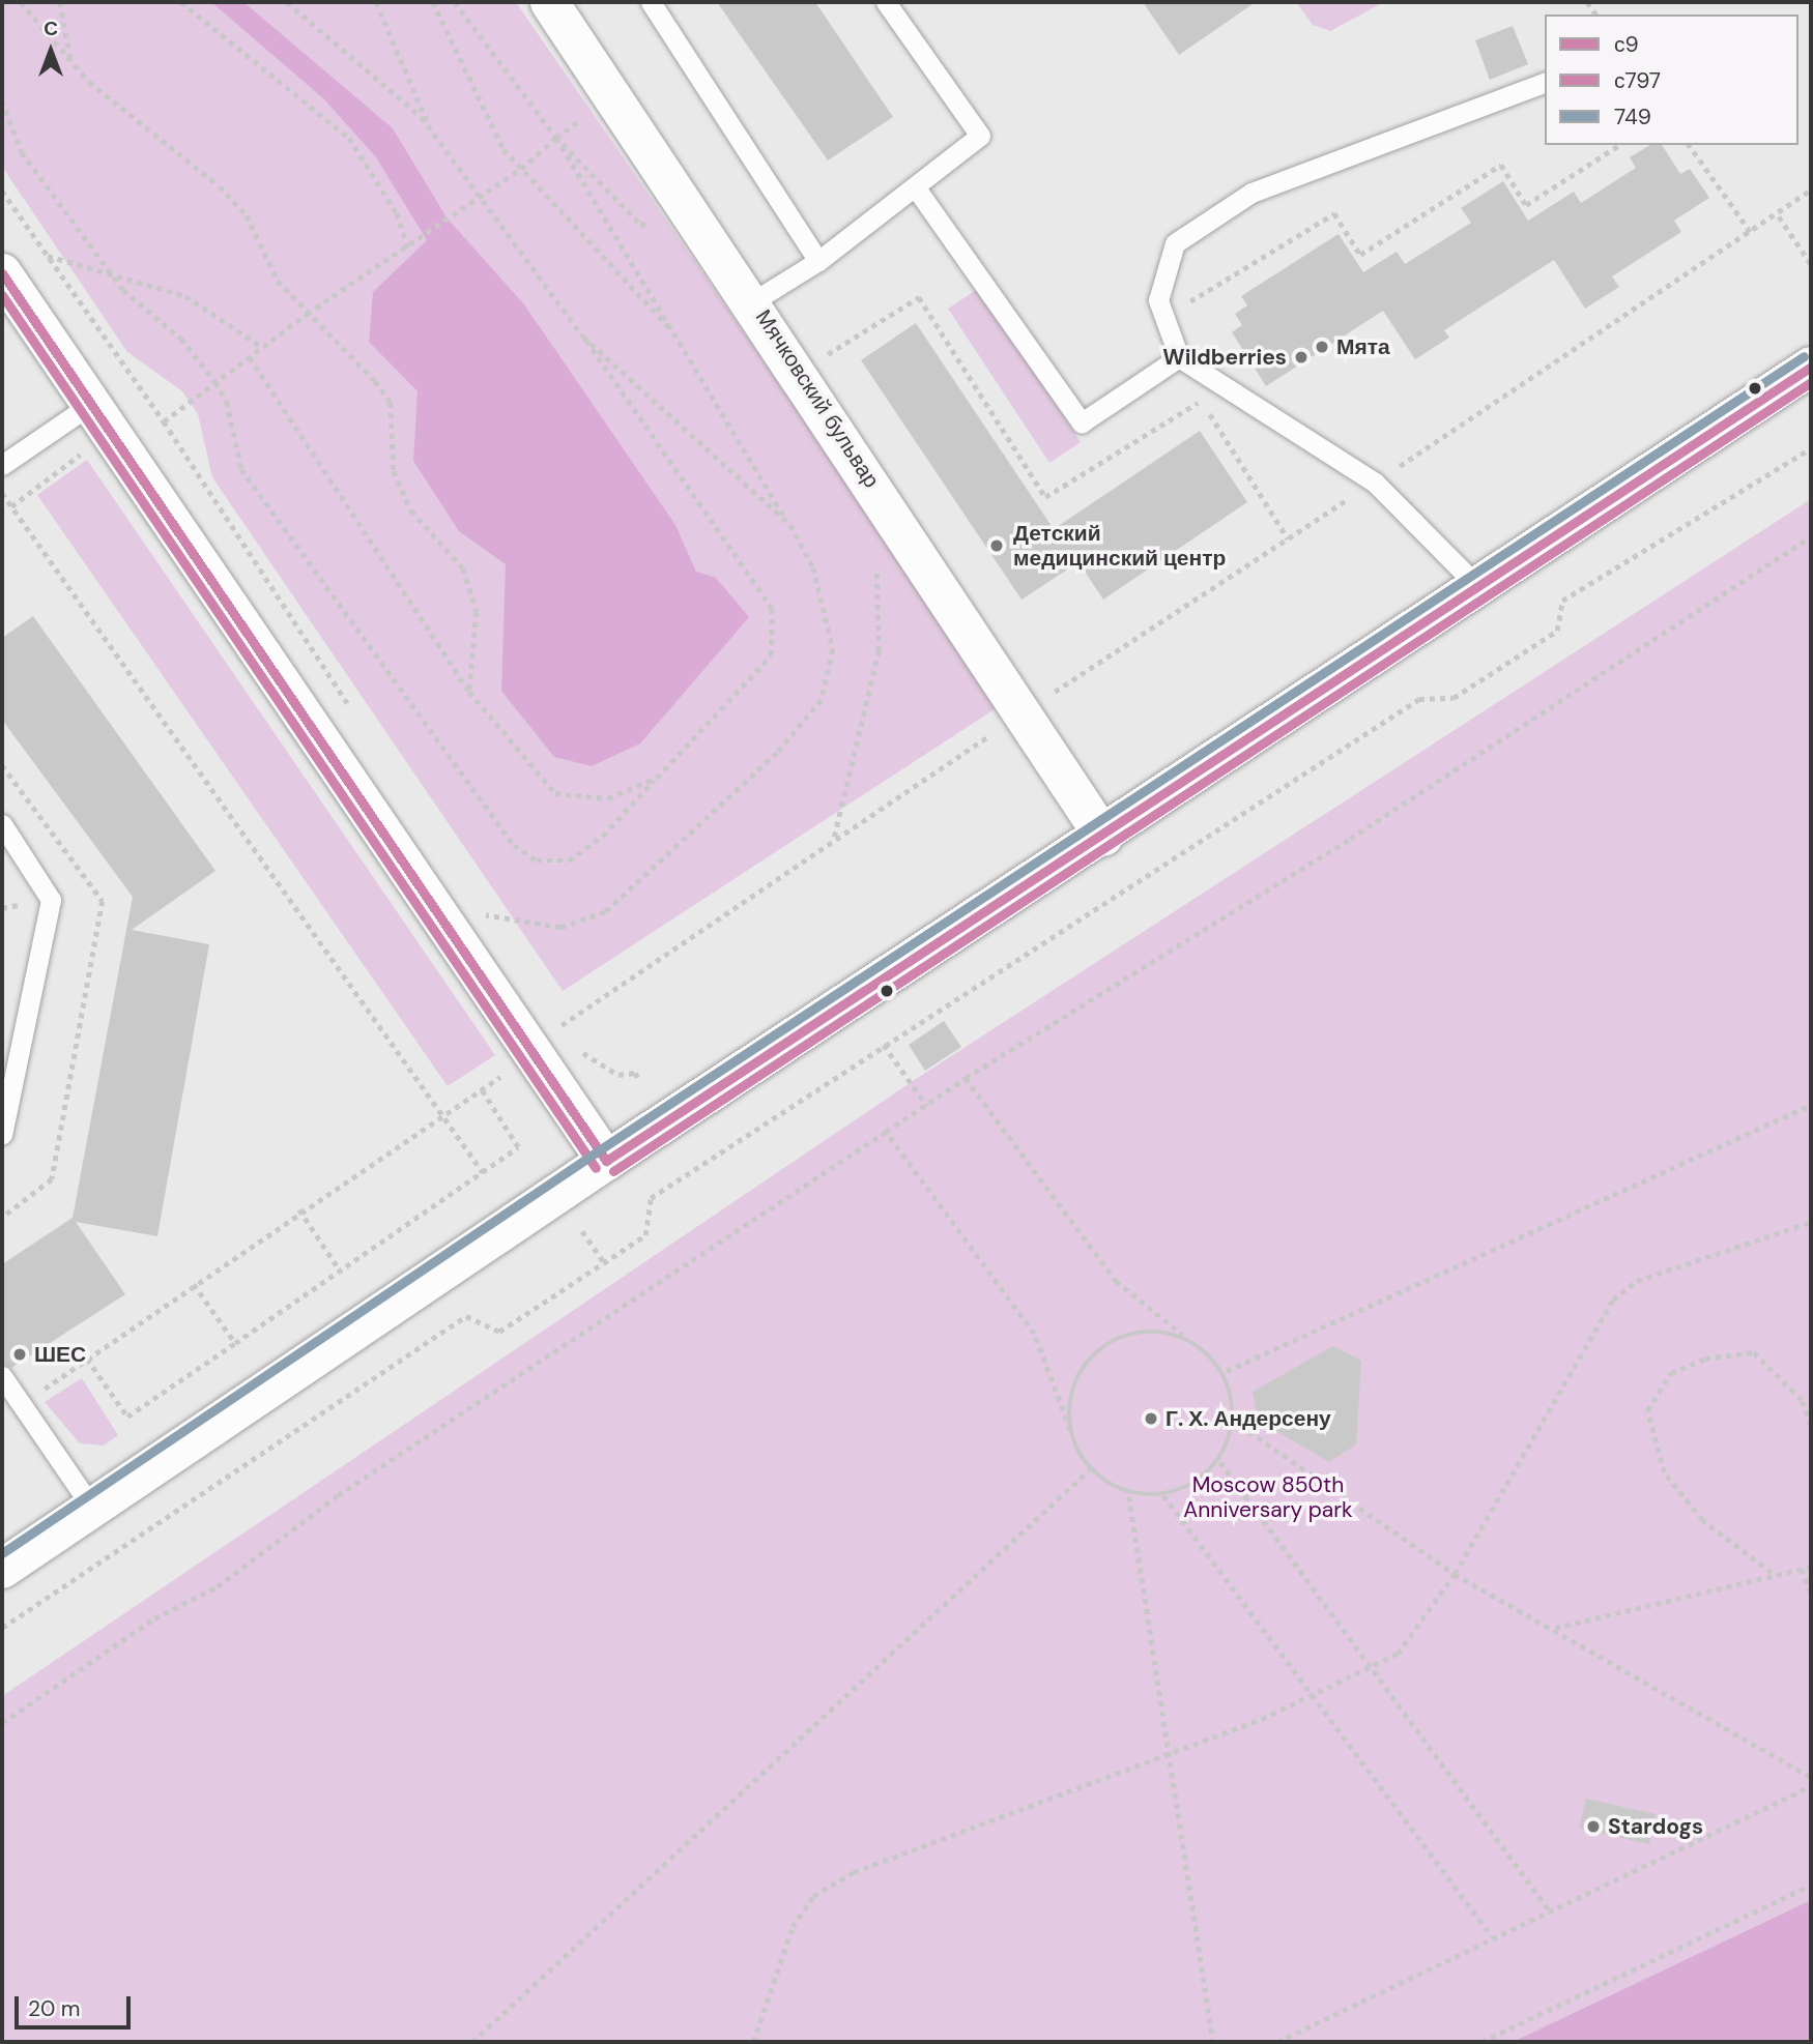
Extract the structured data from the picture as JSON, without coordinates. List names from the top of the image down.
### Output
{
  "streets": {
    "street": ["Мячковский бульвар"]
  },
  "parks": ["Moscow 850th Anniversary park"],
  "places": [
    "Мята",
    "Wildberries",
    "Детский медицинский центр",
    "ШЕС",
    "Г. Х. Андерсену",
    "Stardogs"
  ],
  "lines": ["transit line с9", "transit line с797", "transit line 749"],
  "legend": ["с9", "с797", "749"],
  "scale_bar": "20 m",
  "north": "top"
}
